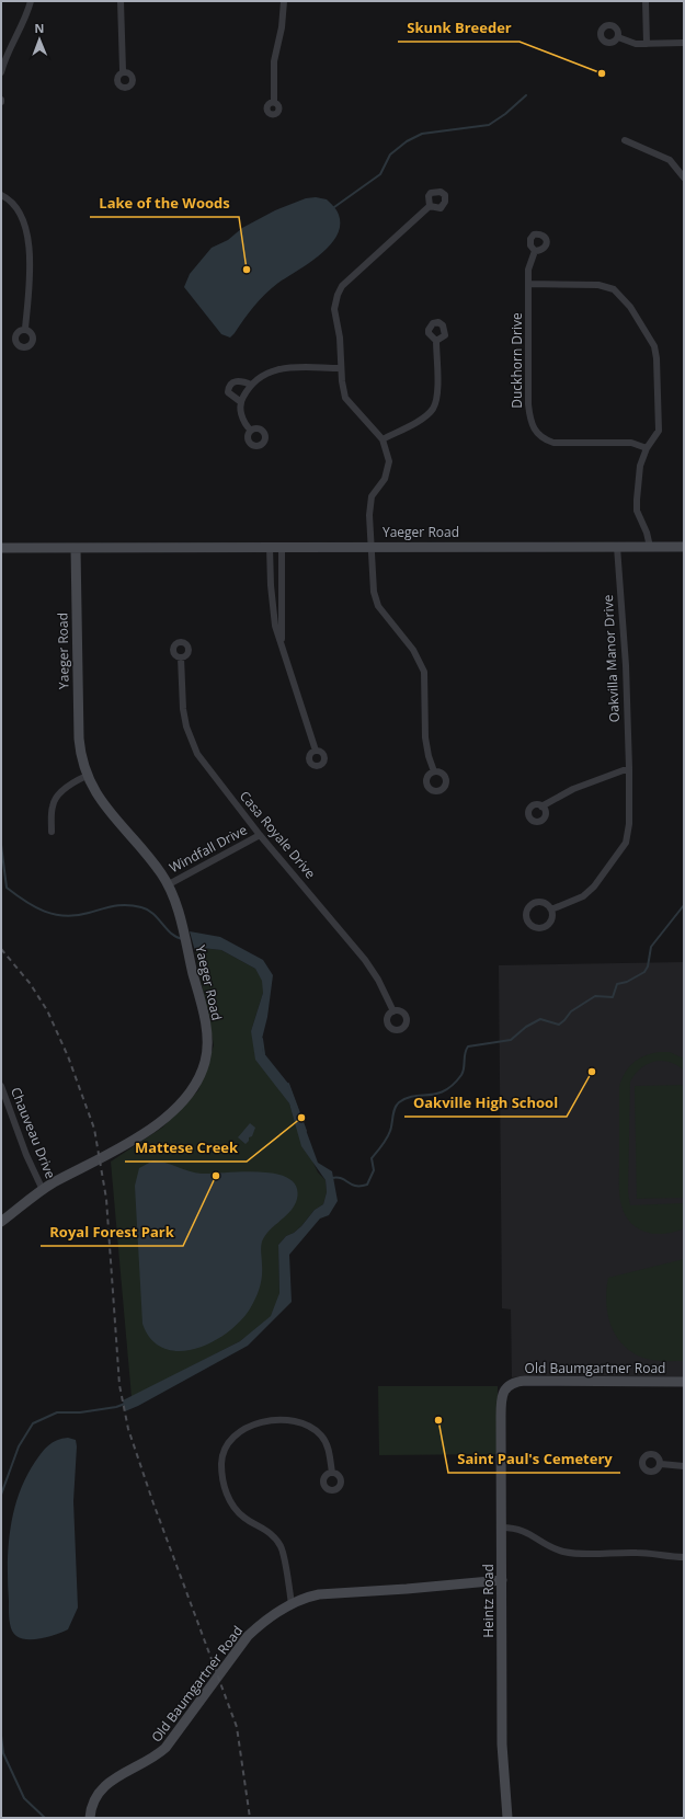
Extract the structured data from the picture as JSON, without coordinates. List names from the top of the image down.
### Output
{
  "streets": {
    "street": [
      "Duckhorn Drive",
      "Yaeger Road",
      "Oakvilla Manor Drive",
      "Casa Royale Drive",
      "Windfall Drive",
      "Chauveau Drive",
      "Old Baumgartner Road",
      "Heintz Road"
    ]
  },
  "crossings": [
    ["Yaeger Road", "Oakvilla Manor Drive"],
    ["Yaeger Road", "Windfall Drive"],
    ["Yaeger Road", "Chauveau Drive"],
    ["Casa Royale Drive", "Windfall Drive"],
    ["Old Baumgartner Road", "Heintz Road"]
  ],
  "places": [
    "Skunk Breeder",
    "Lake of the Woods",
    "Oakville High School",
    "Mattese Creek",
    "Royal Forest Park",
    "Saint Paul's Cemetery"
  ],
  "north": "top"
}
